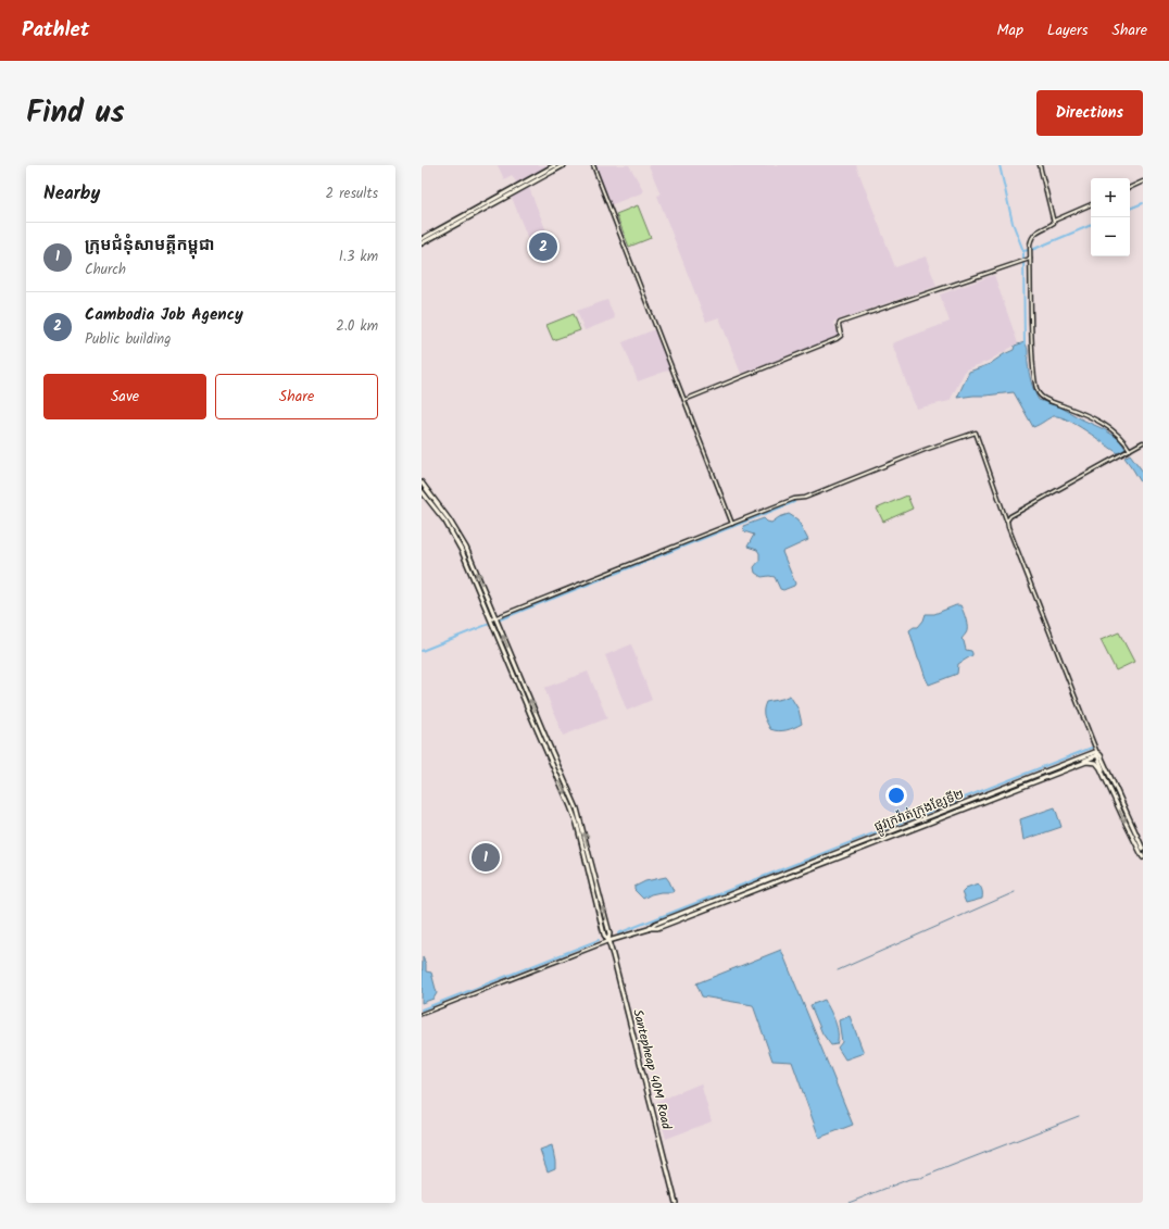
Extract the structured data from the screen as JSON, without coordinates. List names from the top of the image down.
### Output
{
  "streets": {
    "main road": ["ផ្លូវក្រវ៉ាត់ក្រុងខ្សែទី២", "Santepheap 40M Road"]
  },
  "crossings": [
    ["ផ្លូវក្រវ៉ាត់ក្រុងខ្សែទី២", "Santepheap 40M Road"]
  ],
  "page": {
    "header": "Pathlet",
    "nav": ["Map", "Layers", "Share"],
    "title": "Find us",
    "buttons": [
      "Directions",
      ["Save", "Share"]
    ],
    "heading": ["Nearby", "2 results"],
    "map_buttons": ["+", "−"],
    "list": [
      {
        "mark": "1",
        "name": "ក្រុមជំនុំសាមគ្គីកម្ពុជា",
        "note": "Church",
        "value": "1.3 km"
      },
      {
        "mark": "2",
        "name": "Cambodia Job Agency",
        "note": "Public building",
        "value": "2.0 km"
      }
    ],
    "pins": ["2", "1"]
  }
}
